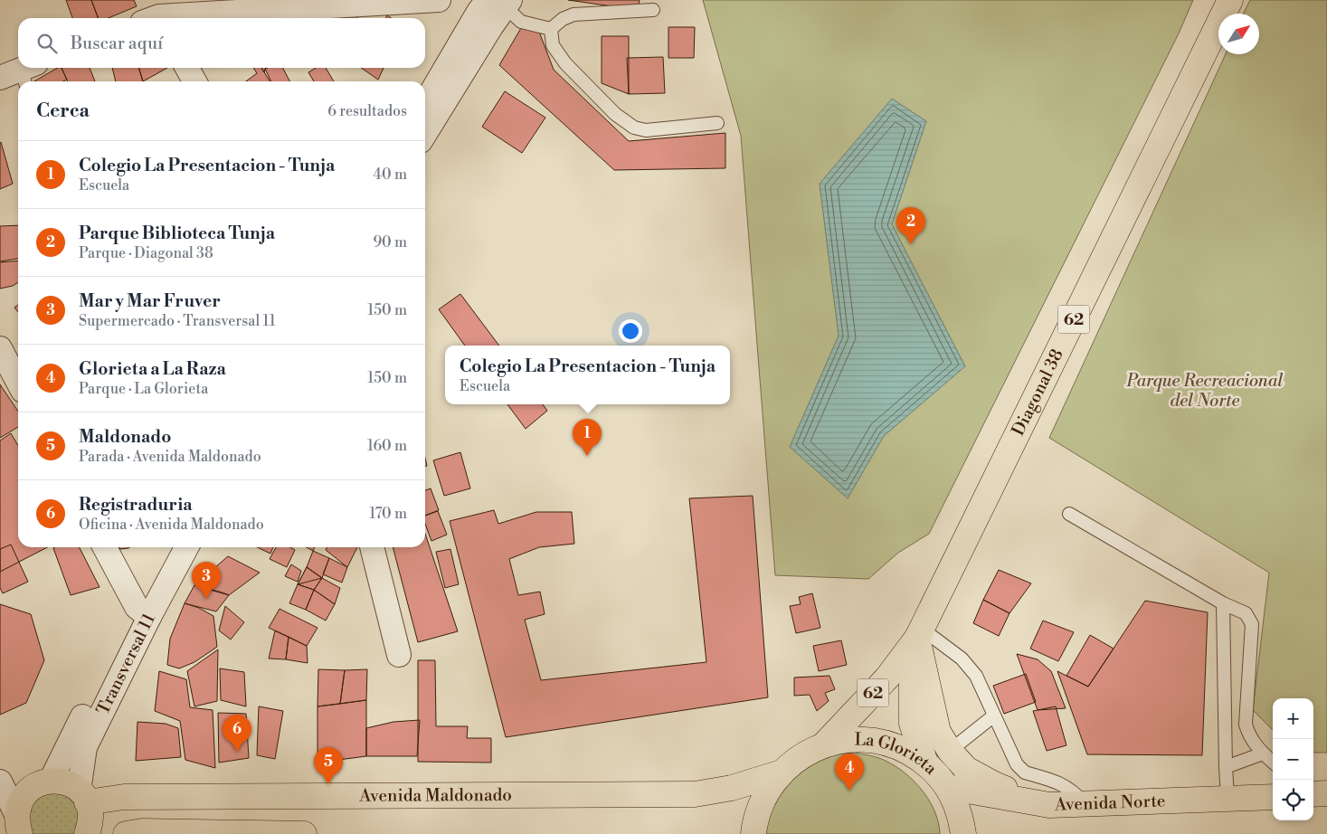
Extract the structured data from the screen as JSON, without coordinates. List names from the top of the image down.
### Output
{
  "streets": {
    "main road": [
      "62",
      "Diagonal 38",
      "La Glorieta",
      "Avenida Maldonado",
      "Avenida Norte"
    ],
    "street": ["Transversal 11"]
  },
  "crossings": [
    ["Diagonal 38", "La Glorieta"],
    ["Transversal 11", "Avenida Maldonado"],
    ["La Glorieta", "Avenida Maldonado"],
    ["La Glorieta", "Avenida Norte"]
  ],
  "parks": ["Parque Recreacional del Norte"],
  "north": "top right",
  "page": {
    "search": "Buscar aquí",
    "heading": ["Cerca", "6 resultados"],
    "list": [
      {
        "mark": "1",
        "name": "Colegio La Presentacion - Tunja",
        "note": "Escuela",
        "value": "40 m"
      },
      {
        "mark": "2",
        "name": "Parque Biblioteca Tunja",
        "note": "Parque · Diagonal 38",
        "value": "90 m"
      },
      {
        "mark": "3",
        "name": "Mar y Mar Fruver",
        "note": "Supermercado · Transversal 11",
        "value": "150 m"
      },
      {
        "mark": "4",
        "name": "Glorieta a La Raza",
        "note": "Parque · La Glorieta",
        "value": "150 m"
      },
      {
        "mark": "5",
        "name": "Maldonado",
        "note": "Parada · Avenida Maldonado",
        "value": "160 m"
      },
      {
        "mark": "6",
        "name": "Registraduria",
        "note": "Oficina · Avenida Maldonado",
        "value": "170 m"
      }
    ],
    "pins": [
      "2",
      "1",
      "3",
      "6",
      "5",
      "4"
    ],
    "popup": ["Colegio La Presentacion - Tunja", "Escuela"],
    "map_buttons": ["+", "−"]
  }
}
